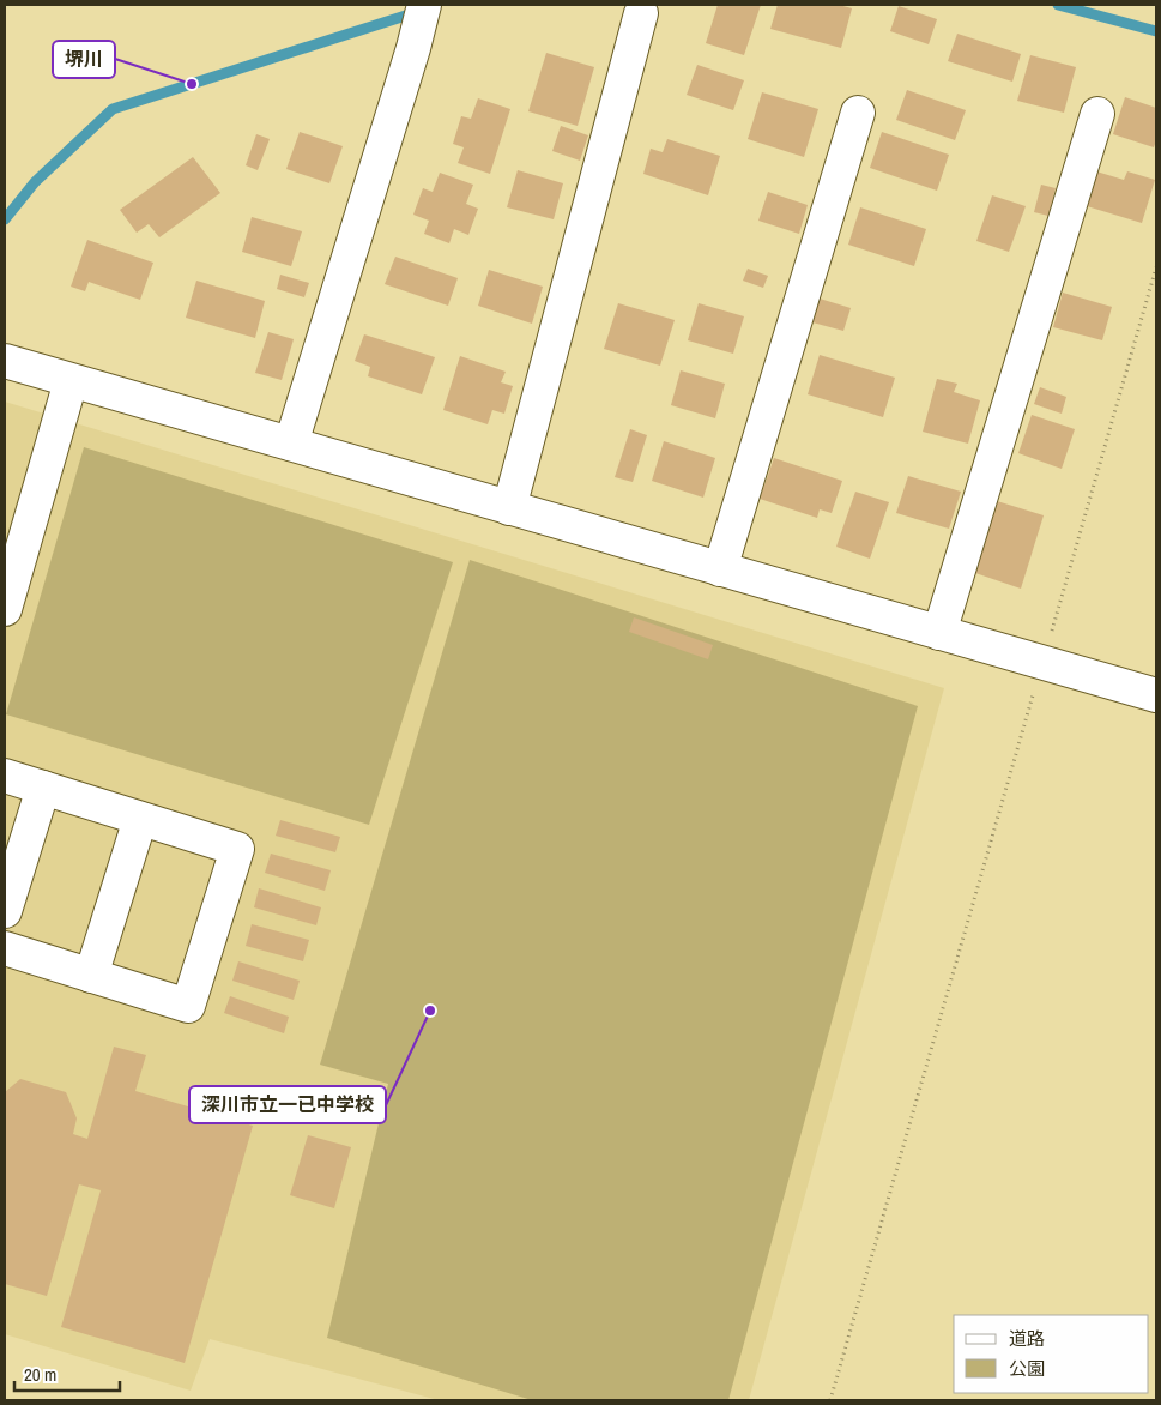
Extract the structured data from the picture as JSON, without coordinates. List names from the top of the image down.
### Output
{
  "places": ["堺川", "深川市立一已中学校"],
  "legend": ["道路", "公園"],
  "scale_bar": "20 m"
}
